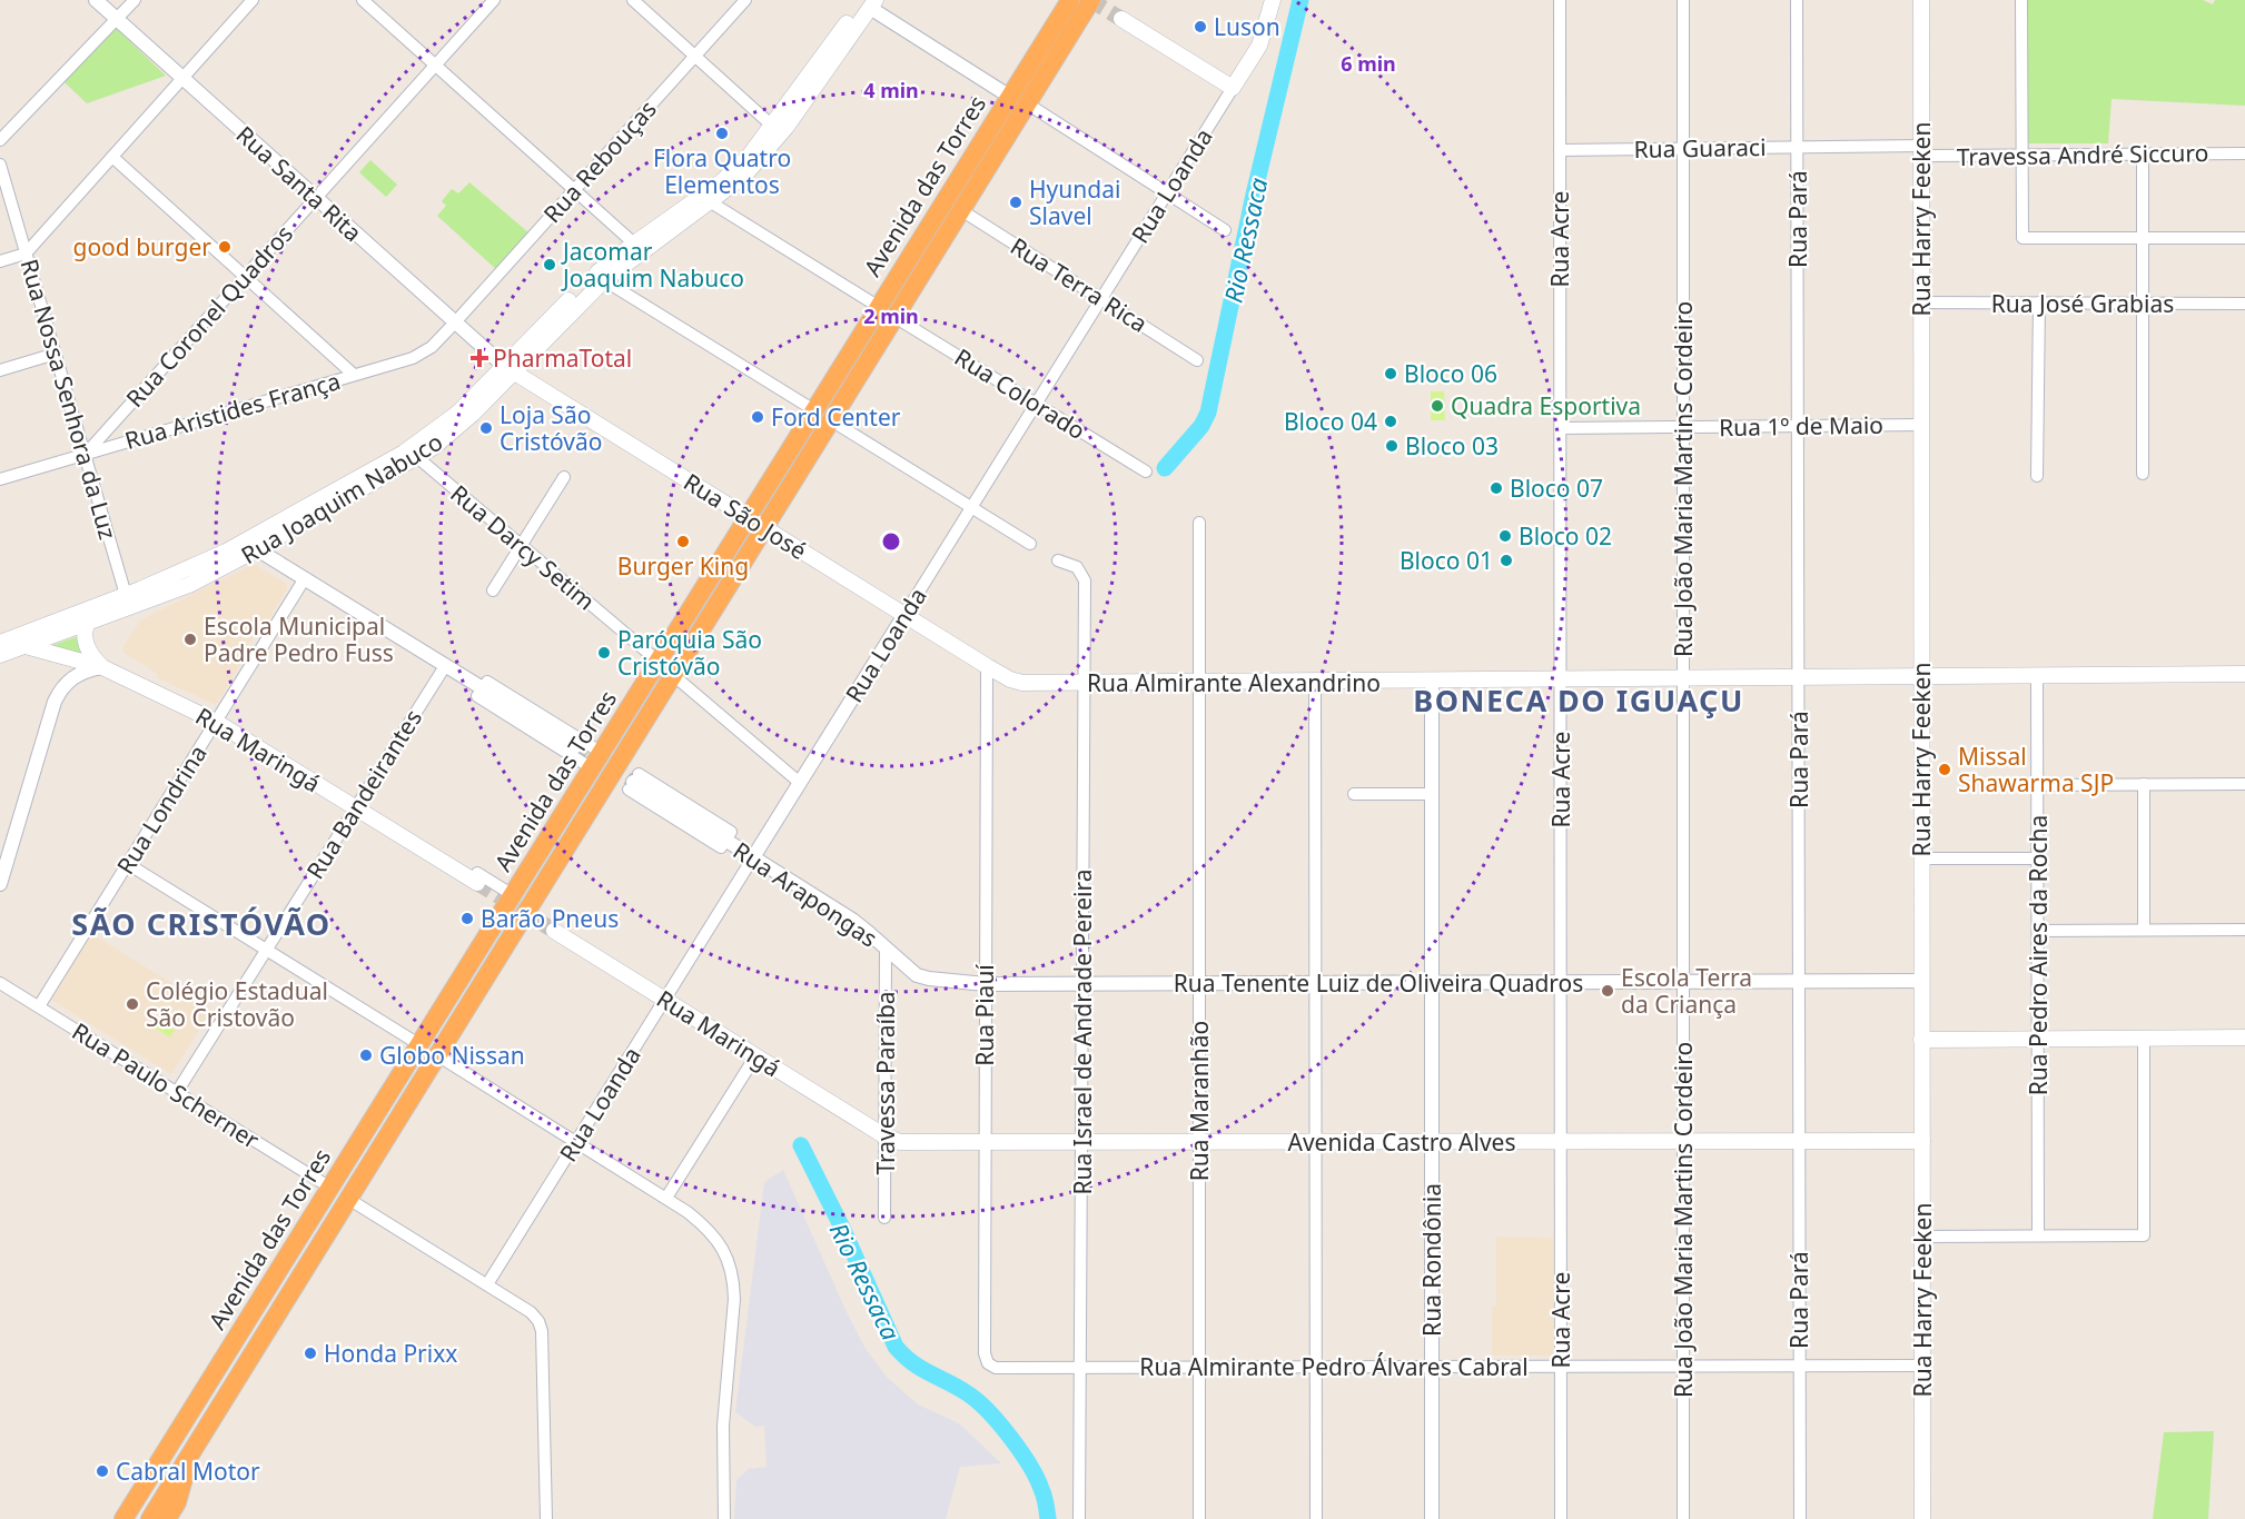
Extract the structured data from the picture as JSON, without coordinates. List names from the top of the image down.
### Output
{
  "streets": {
    "highway": ["Avenida das Torres"],
    "main road": [
      "Rua Loanda",
      "Rua Harry Feeken",
      "Rua Joaquim Nabuco",
      "Rua São José",
      "Rua Almirante Alexandrino",
      "Rua Maringá",
      "Avenida Castro Alves"
    ],
    "street": [
      "Rua Guaraci",
      "Travessa André Siccuro",
      "Rua Rebouças",
      "Rua Santa Rita",
      "Rua Pará",
      "Rua Acre",
      "Rua Terra Rica",
      "Rua José Grabias",
      "Rua Coronel Quadros",
      "Rua Colorado",
      "Rua Nossa Senhora da Luz",
      "Rua Aristides França",
      "Rua 1º de Maio",
      "Rua João Maria Martins Cordeiro",
      "Rua Darcy Setim",
      "Rua Bandeirantes",
      "Rua Londrina",
      "Rua Arapongas",
      "Rua Pedro Aires da Rocha",
      "Rua Tenente Luiz de Oliveira Quadros",
      "Rua Piauí",
      "Rua Israel de Andrade Pereira",
      "Travessa Paraíba",
      "Rua Paulo Scherner",
      "Rua Maranhão",
      "Rua Rondônia",
      "Rua Almirante Pedro Álvares Cabral"
    ]
  },
  "crossings": [
    ["Rua Guaraci", "Travessa André Siccuro"],
    ["Rua Guaraci", "Rua Pará"],
    ["Rua Guaraci", "Rua Harry Feeken"],
    ["Rua Guaraci", "Rua Acre"],
    ["Rua Guaraci", "Rua João Maria Martins Cordeiro"],
    ["Travessa André Siccuro", "Rua Harry Feeken"],
    ["Rua Rebouças", "Rua Santa Rita"],
    ["Rua Rebouças", "Rua Aristides França"],
    ["Rua Santa Rita", "Rua Coronel Quadros"],
    ["Rua Santa Rita", "Rua Aristides França"],
    ["Rua Santa Rita", "Rua Joaquim Nabuco"],
    ["Rua Santa Rita", "Rua São José"],
    ["Avenida das Torres", "Rua Terra Rica"],
    ["Avenida das Torres", "Rua Colorado"],
    ["Avenida das Torres", "Rua São José"],
    ["Avenida das Torres", "Rua Darcy Setim"],
    ["Avenida das Torres", "Rua Paulo Scherner"],
    ["Rua Loanda", "Rua Terra Rica"],
    ["Rua Loanda", "Rua Colorado"],
    ["Rua Loanda", "Rua São José"],
    ["Rua Loanda", "Rua Maringá"],
    ["Rua Loanda", "Rua Arapongas"],
    ["Rua Pará", "Rua 1º de Maio"],
    ["Rua Pará", "Rua Almirante Alexandrino"],
    ["Rua Pará", "Rua Tenente Luiz de Oliveira Quadros"],
    ["Rua Pará", "Avenida Castro Alves"],
    ["Rua Pará", "Rua Almirante Pedro Álvares Cabral"],
    ["Rua Harry Feeken", "Rua José Grabias"],
    ["Rua Harry Feeken", "Rua 1º de Maio"],
    ["Rua Harry Feeken", "Rua Almirante Alexandrino"],
    ["Rua Harry Feeken", "Rua Tenente Luiz de Oliveira Quadros"],
    ["Rua Harry Feeken", "Avenida Castro Alves"],
    ["Rua Harry Feeken", "Rua Almirante Pedro Álvares Cabral"],
    ["Rua Acre", "Rua 1º de Maio"],
    ["Rua Acre", "Rua Almirante Alexandrino"],
    ["Rua Acre", "Rua Tenente Luiz de Oliveira Quadros"],
    ["Rua Acre", "Avenida Castro Alves"],
    ["Rua Acre", "Rua Almirante Pedro Álvares Cabral"],
    ["Rua Coronel Quadros", "Rua Nossa Senhora da Luz"],
    ["Rua Coronel Quadros", "Rua Aristides França"],
    ["Rua Colorado", "Rua Joaquim Nabuco"],
    ["Rua Nossa Senhora da Luz", "Rua Aristides França"],
    ["Rua Nossa Senhora da Luz", "Rua Joaquim Nabuco"],
    ["Rua 1º de Maio", "Rua João Maria Martins Cordeiro"],
    ["Rua João Maria Martins Cordeiro", "Rua Almirante Alexandrino"],
    ["Rua João Maria Martins Cordeiro", "Rua Tenente Luiz de Oliveira Quadros"],
    ["Rua João Maria Martins Cordeiro", "Avenida Castro Alves"],
    ["Rua João Maria Martins Cordeiro", "Rua Almirante Pedro Álvares Cabral"],
    ["Rua Joaquim Nabuco", "Rua São José"],
    ["Rua Joaquim Nabuco", "Rua Darcy Setim"],
    ["Rua Joaquim Nabuco", "Rua Maringá"],
    ["Rua São José", "Rua Almirante Alexandrino"],
    ["Rua São José", "Rua Piauí"],
    ["Rua Almirante Alexandrino", "Rua Pedro Aires da Rocha"],
    ["Rua Almirante Alexandrino", "Rua Piauí"],
    ["Rua Almirante Alexandrino", "Rua Israel de Andrade Pereira"],
    ["Rua Almirante Alexandrino", "Rua Maranhão"],
    ["Rua Almirante Alexandrino", "Rua Rondônia"],
    ["Rua Maringá", "Rua Bandeirantes"],
    ["Rua Maringá", "Rua Londrina"],
    ["Rua Maringá", "Travessa Paraíba"],
    ["Rua Maringá", "Avenida Castro Alves"],
    ["Rua Bandeirantes", "Rua Paulo Scherner"],
    ["Rua Londrina", "Rua Paulo Scherner"],
    ["Rua Arapongas", "Rua Tenente Luiz de Oliveira Quadros"],
    ["Rua Arapongas", "Travessa Paraíba"],
    ["Rua Tenente Luiz de Oliveira Quadros", "Rua Piauí"],
    ["Rua Tenente Luiz de Oliveira Quadros", "Rua Israel de Andrade Pereira"],
    ["Rua Tenente Luiz de Oliveira Quadros", "Travessa Paraíba"],
    ["Rua Tenente Luiz de Oliveira Quadros", "Rua Maranhão"],
    ["Rua Tenente Luiz de Oliveira Quadros", "Rua Rondônia"],
    ["Rua Piauí", "Avenida Castro Alves"],
    ["Rua Piauí", "Rua Almirante Pedro Álvares Cabral"],
    ["Rua Israel de Andrade Pereira", "Avenida Castro Alves"],
    ["Rua Israel de Andrade Pereira", "Rua Almirante Pedro Álvares Cabral"],
    ["Travessa Paraíba", "Avenida Castro Alves"],
    ["Rua Maranhão", "Avenida Castro Alves"],
    ["Rua Maranhão", "Rua Almirante Pedro Álvares Cabral"],
    ["Avenida Castro Alves", "Rua Rondônia"],
    ["Rua Rondônia", "Rua Almirante Pedro Álvares Cabral"]
  ],
  "districts": ["BONECA DO IGUAÇU", "SÃO CRISTÓVÃO"],
  "water": ["Rio Ressaca"],
  "places": {
    "other": [
      "Luson",
      "Flora Quatro Elementos",
      "Hyundai Slavel",
      "good burger",
      "Jacomar Joaquim Nabuco",
      "Bloco 06",
      "Quadra Esportiva",
      "Ford Center",
      "Bloco 04",
      "Loja São Cristóvão",
      "Bloco 03",
      "Bloco 07",
      "Bloco 02",
      "Burger King",
      "Bloco 01",
      "Escola Municipal Padre Pedro Fuss",
      "Paróquia São Cristóvão",
      "Missal Shawarma SJP",
      "Barão Pneus",
      "Escola Terra da Criança",
      "Colégio Estadual São Cristovão",
      "Globo Nissan",
      "Honda Prixx",
      "Cabral Motor"
    ],
    "health": ["PharmaTotal"]
  },
  "rings": ["6 min", "4 min", "2 min"]
}
